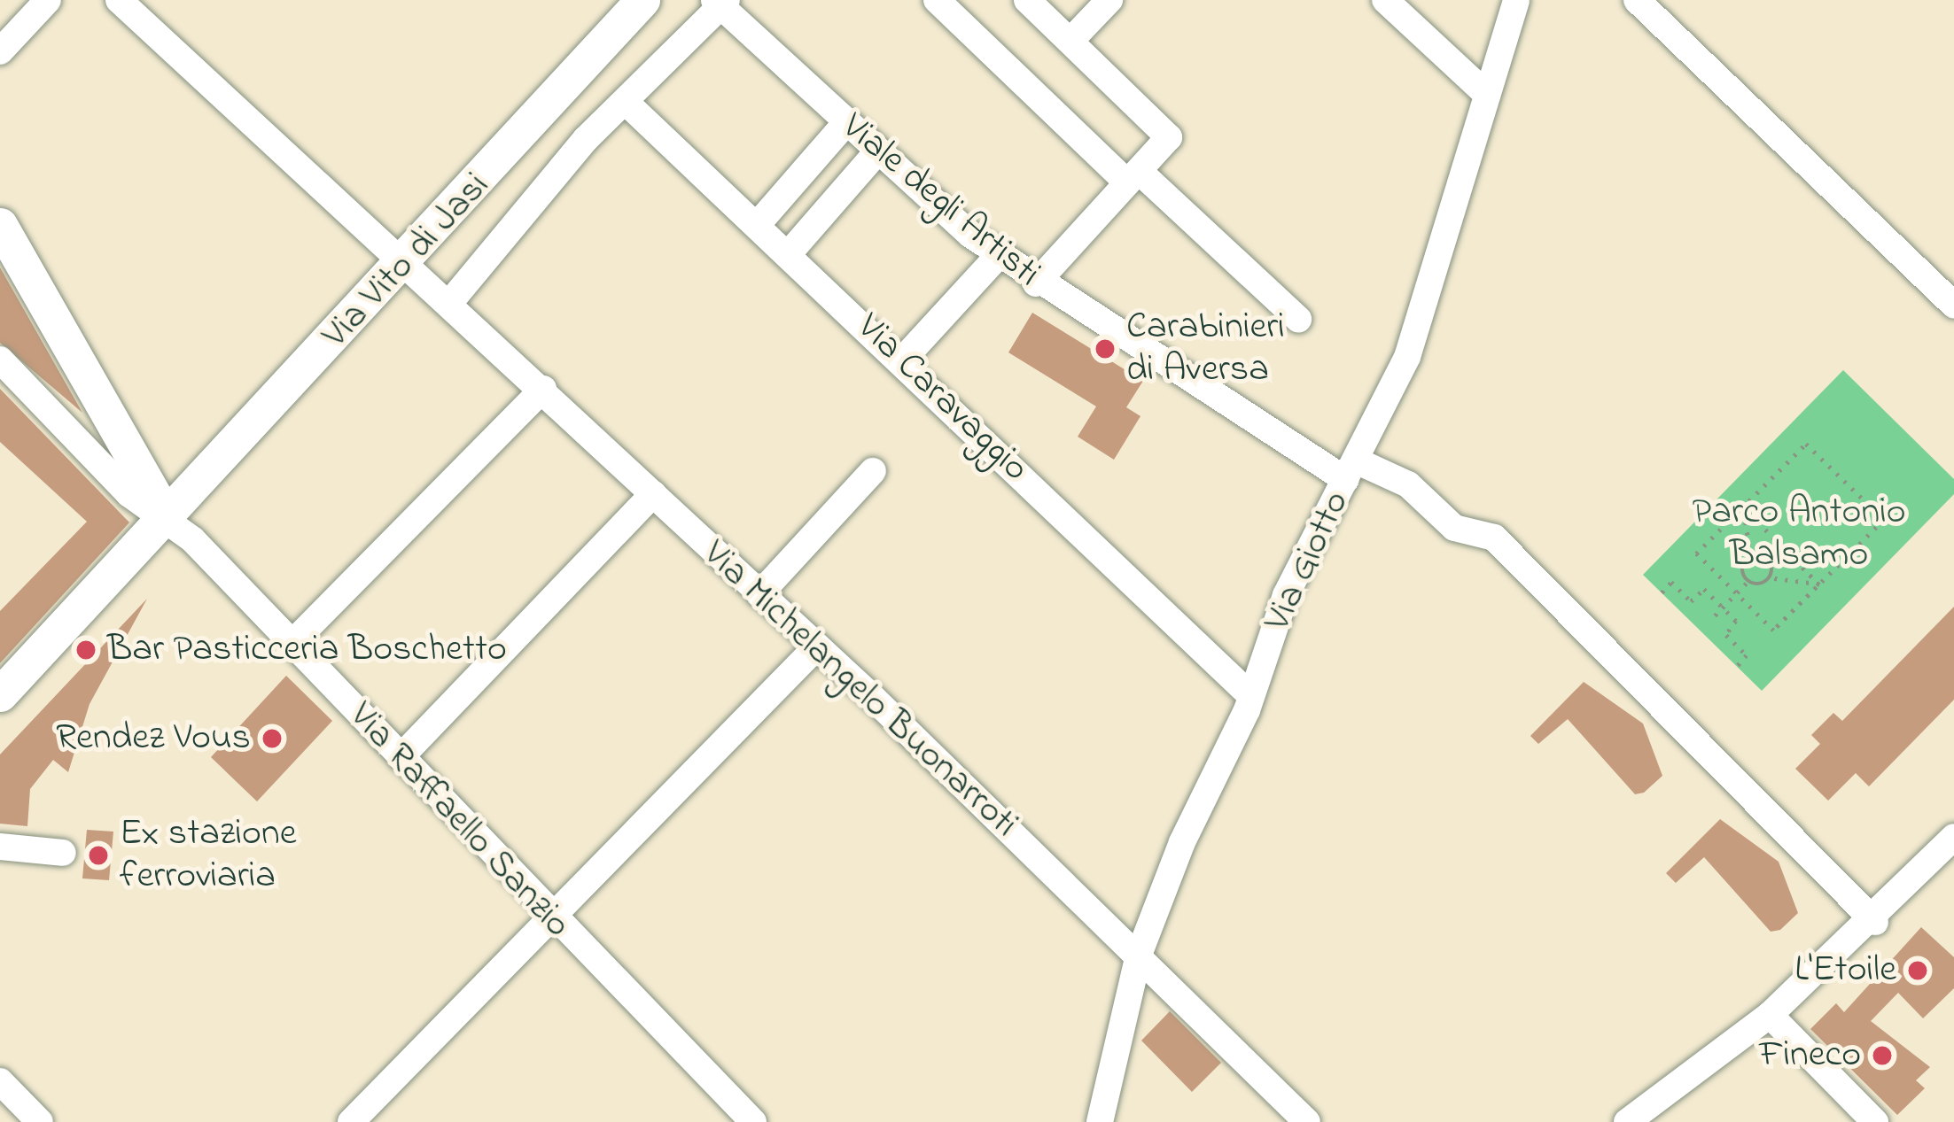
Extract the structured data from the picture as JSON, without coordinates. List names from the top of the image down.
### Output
{
  "streets": {
    "street": [
      "Viale degli Artisti",
      "Via Vito di Jasi",
      "Via Caravaggio",
      "Via Giotto",
      "Via Michelangelo Buonarroti",
      "Via Raffaello Sanzio"
    ]
  },
  "crossings": [
    ["Viale degli Artisti", "Via Giotto"],
    ["Via Vito di Jasi", "Via Michelangelo Buonarroti"],
    ["Via Vito di Jasi", "Via Raffaello Sanzio"],
    ["Via Caravaggio", "Via Giotto"],
    ["Via Giotto", "Via Michelangelo Buonarroti"]
  ],
  "parks": ["Parco Antonio Balsamo"],
  "places": [
    "Carabinieri di Aversa",
    "Bar Pasticceria Boschetto",
    "Rendez Vous",
    "Ex stazione ferroviaria",
    "L'Etoile",
    "Fineco"
  ]
}
